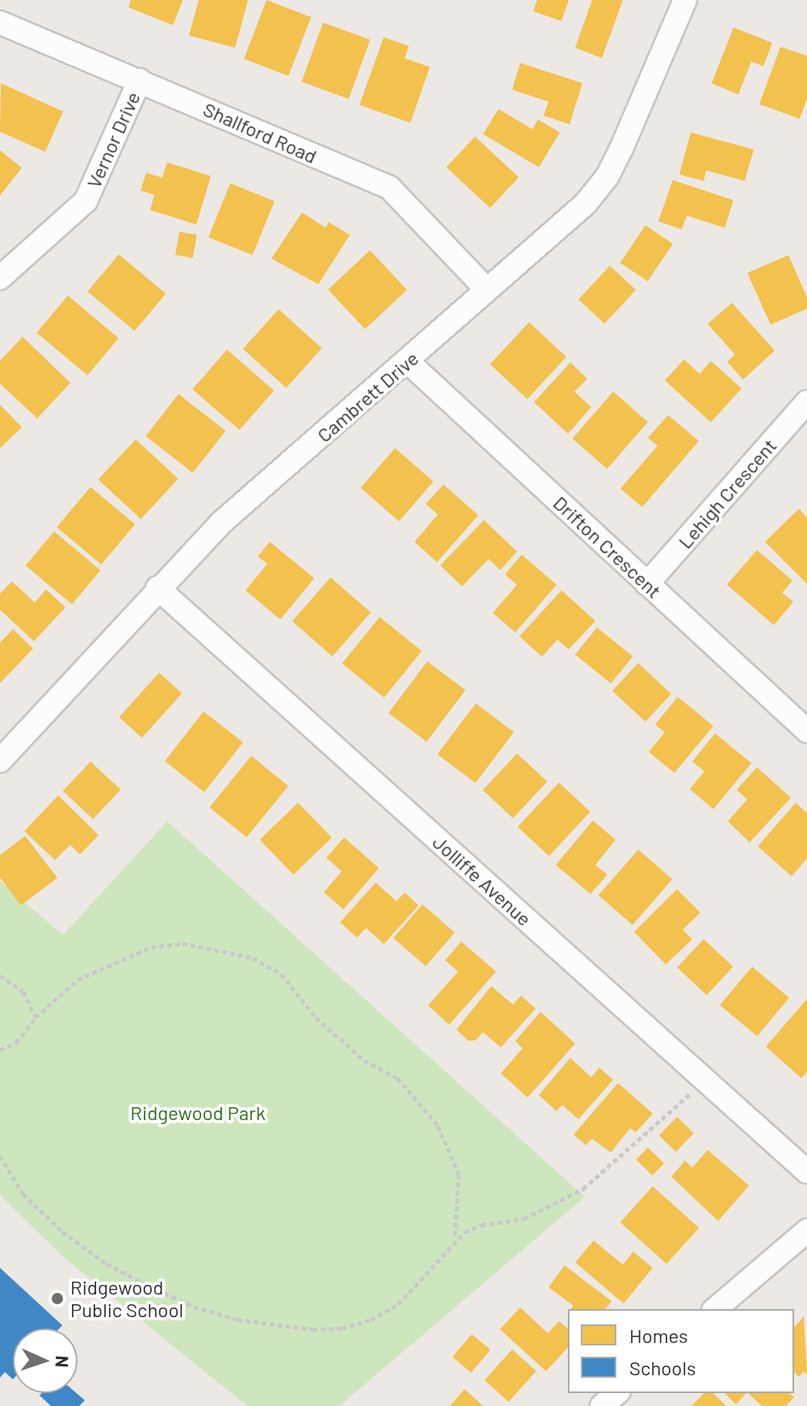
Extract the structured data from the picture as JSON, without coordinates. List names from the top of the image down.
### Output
{
  "streets": {
    "street": [
      "Shallford Road",
      "Vernor Drive",
      "Cambrett Drive",
      "Lehigh Crescent",
      "Drifton Crescent",
      "Jolliffe Avenue"
    ]
  },
  "crossings": [
    ["Shallford Road", "Vernor Drive"],
    ["Shallford Road", "Cambrett Drive"],
    ["Cambrett Drive", "Drifton Crescent"],
    ["Cambrett Drive", "Jolliffe Avenue"],
    ["Lehigh Crescent", "Drifton Crescent"]
  ],
  "parks": ["Ridgewood Park"],
  "places": ["Ridgewood Public School"],
  "legend": ["Homes", "Schools"],
  "north": "right"
}
